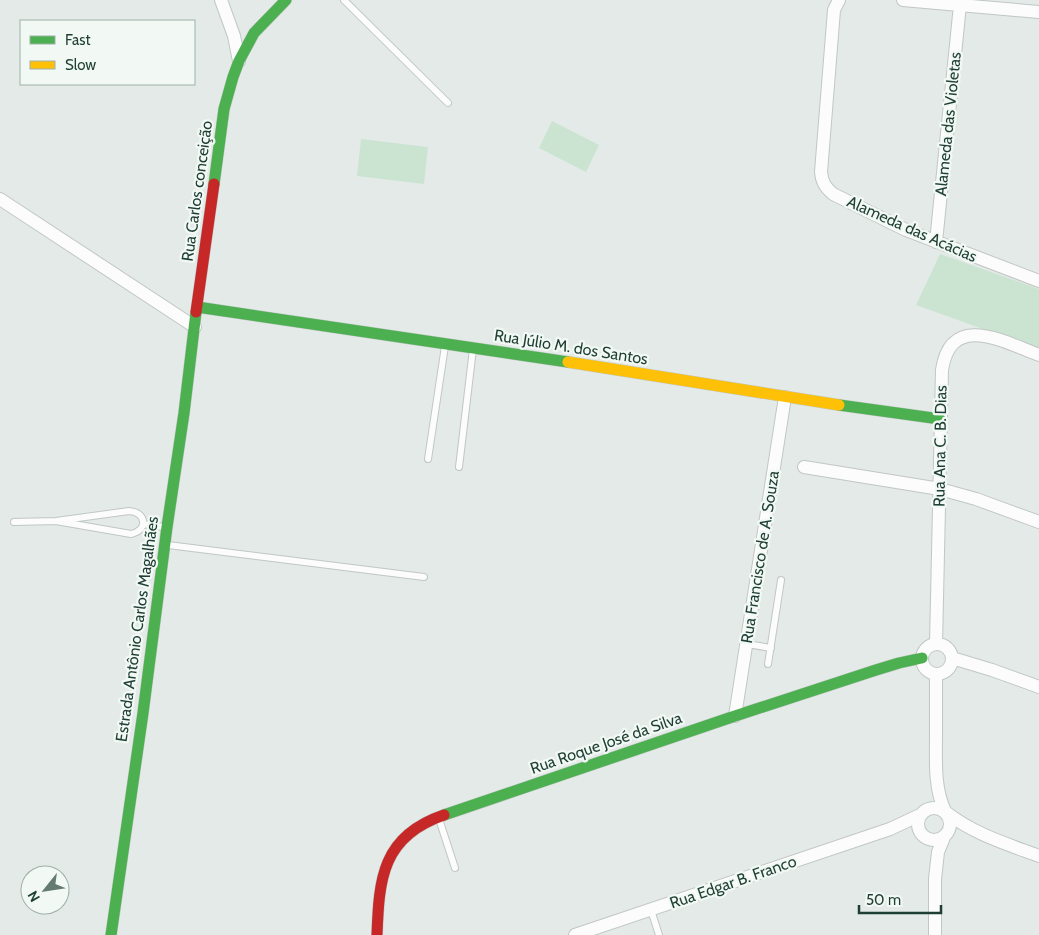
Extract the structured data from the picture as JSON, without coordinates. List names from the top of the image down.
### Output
{
  "streets": {
    "street": [
      "Alameda das Violetas",
      "Rua Carlos conceição",
      "Alameda das Acácias",
      "Rua Júlio M. dos Santos",
      "Rua Ana C. B. Dias",
      "Rua Francisco de A. Souza",
      "Estrada Antônio Carlos Magalhães",
      "Rua Roque José da Silva",
      "Rua Edgar B. Franco"
    ]
  },
  "crossings": [
    ["Alameda das Violetas", "Alameda das Acácias"],
    ["Rua Carlos conceição", "Rua Júlio M. dos Santos"],
    ["Rua Carlos conceição", "Estrada Antônio Carlos Magalhães"],
    ["Rua Júlio M. dos Santos", "Rua Ana C. B. Dias"],
    ["Rua Júlio M. dos Santos", "Rua Francisco de A. Souza"],
    ["Rua Ana C. B. Dias", "Rua Roque José da Silva"],
    ["Rua Francisco de A. Souza", "Rua Roque José da Silva"]
  ],
  "legend": ["Fast", "Slow"],
  "scale_bar": "50 m",
  "north": "bottom left"
}
